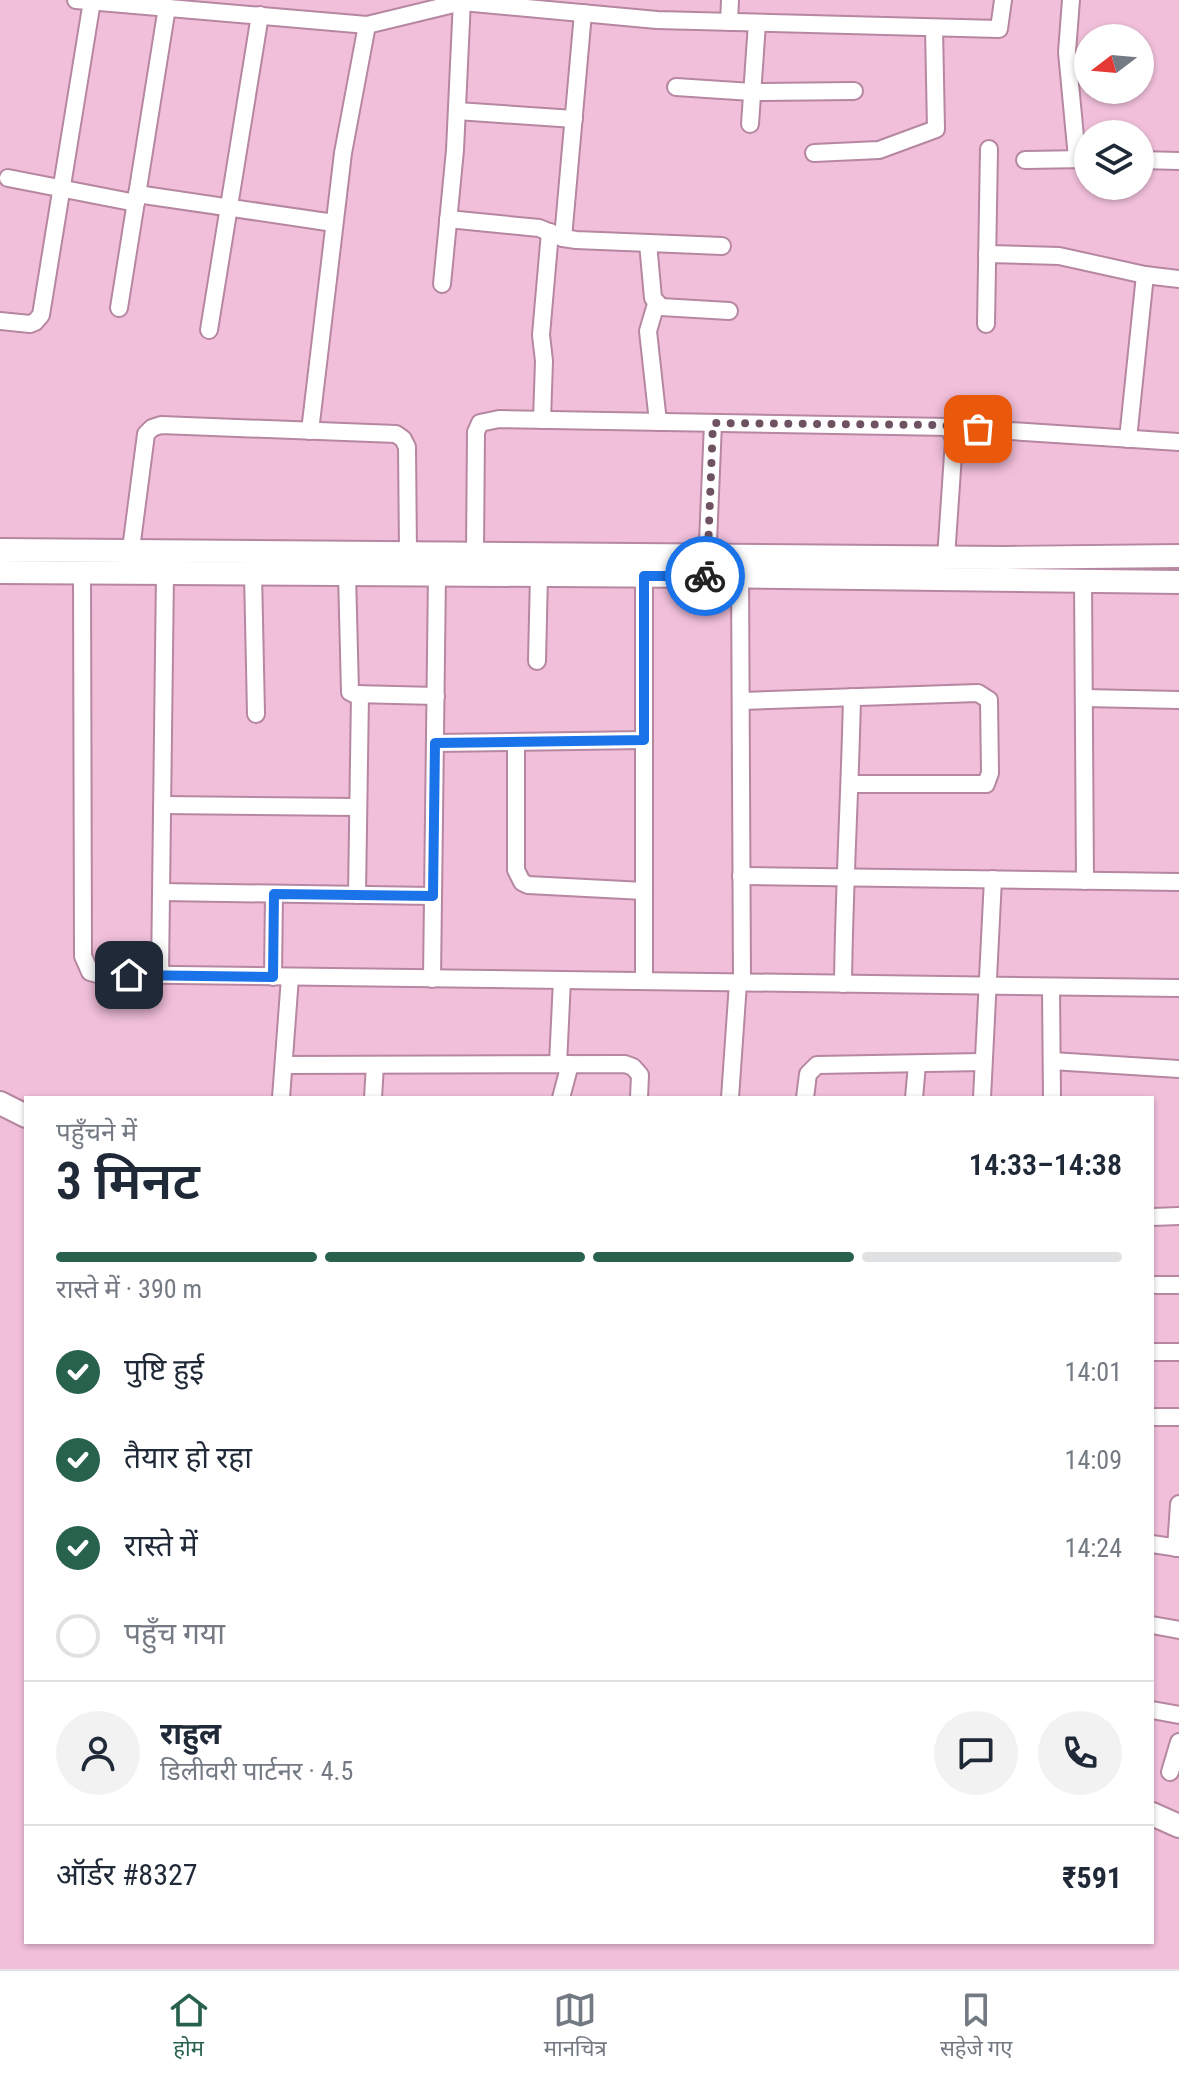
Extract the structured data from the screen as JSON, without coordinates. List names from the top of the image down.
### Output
{
  "north": "left",
  "page": {
    "heading": ["3 मिनट", "पहुँचने में", "14:33–14:38"],
    "panel": [
      "राहुल",
      "डिलीवरी पार्टनर · 4.5",
      "ऑर्डर #8327",
      "₹591"
    ],
    "bar": "रास्ते में · 390 m",
    "list": [
      ["पुष्टि हुई", "14:01"],
      ["तैयार हो रहा", "14:09"],
      ["रास्ते में", "14:24"],
      "पहुँच गया"
    ],
    "tabs": ["होम", "मानचित्र", "सहेजे गए"]
  }
}
